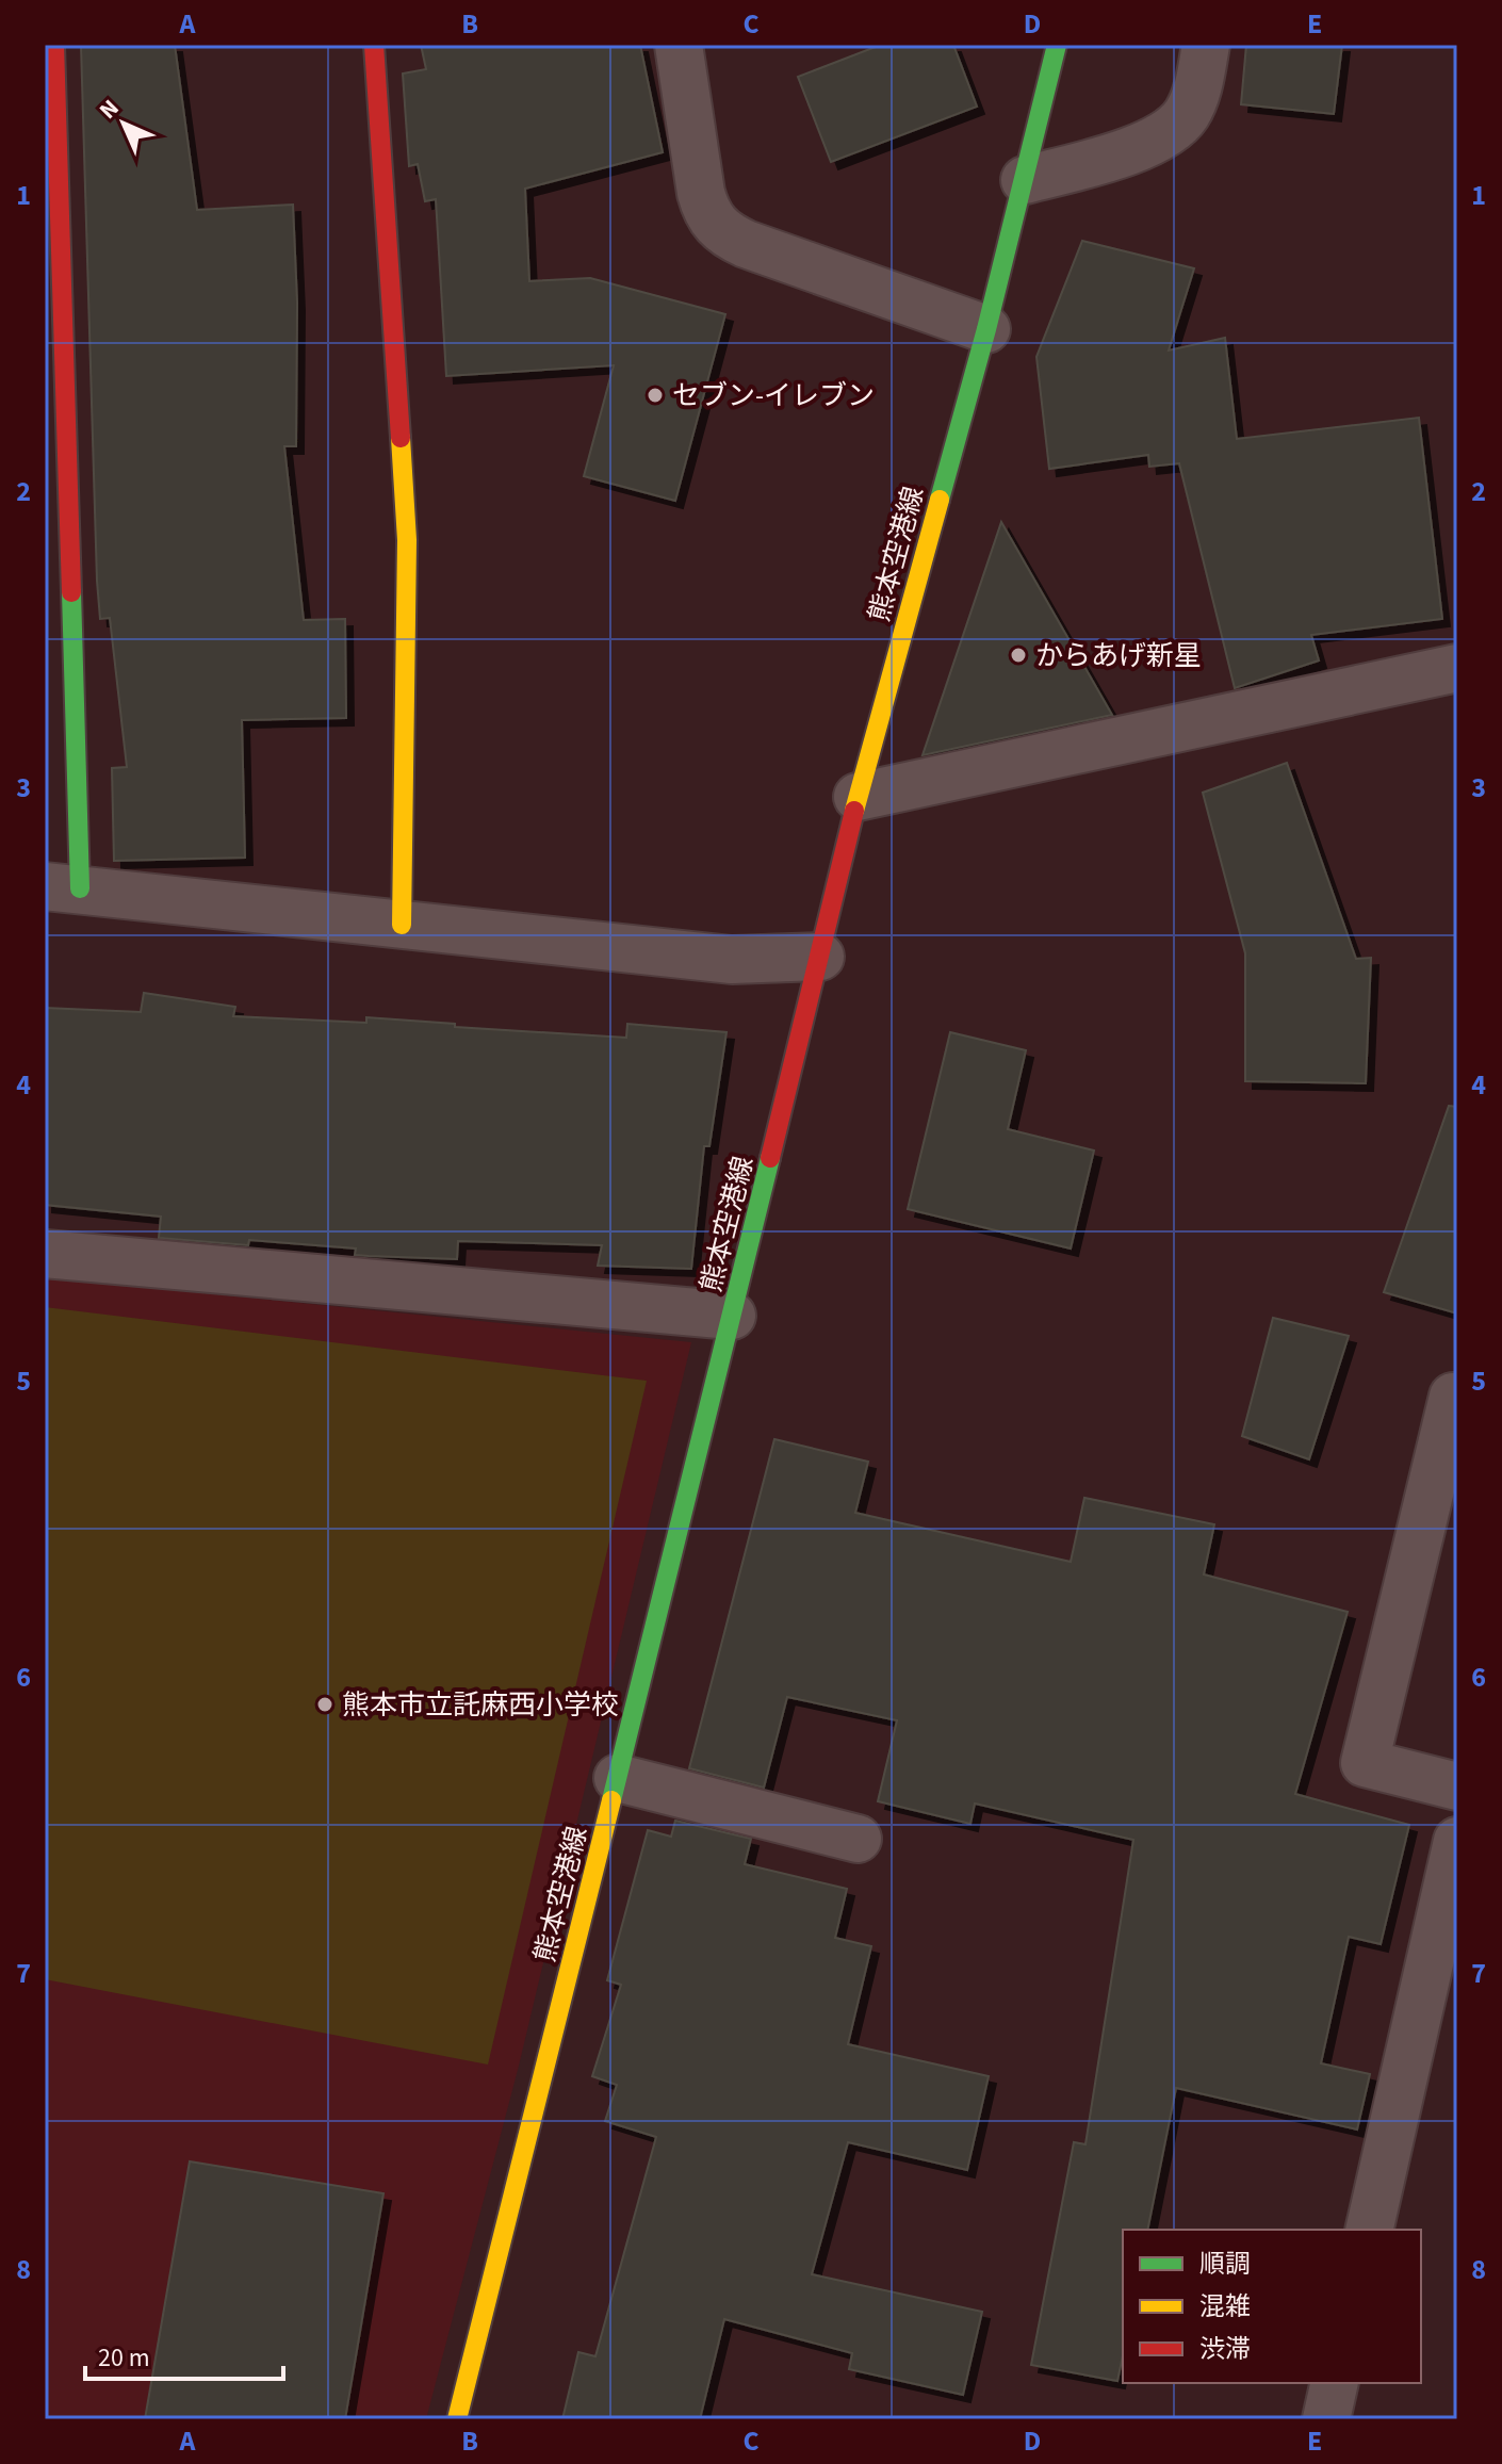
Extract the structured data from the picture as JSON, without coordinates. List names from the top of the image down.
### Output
{
  "streets": {
    "main road": ["熊本空港線"]
  },
  "places": ["セブン-イレブン", "からあげ新星", "熊本市立託麻西小学校"],
  "legend": ["順調", "混雑", "渋滞"],
  "scale_bar": "20 m",
  "north": "top left",
  "grid": {
    "columns": [
      "A",
      "B",
      "C",
      "D",
      "E"
    ],
    "rows": [
      "1",
      "2",
      "3",
      "4",
      "5",
      "6",
      "7",
      "8"
    ]
  }
}
